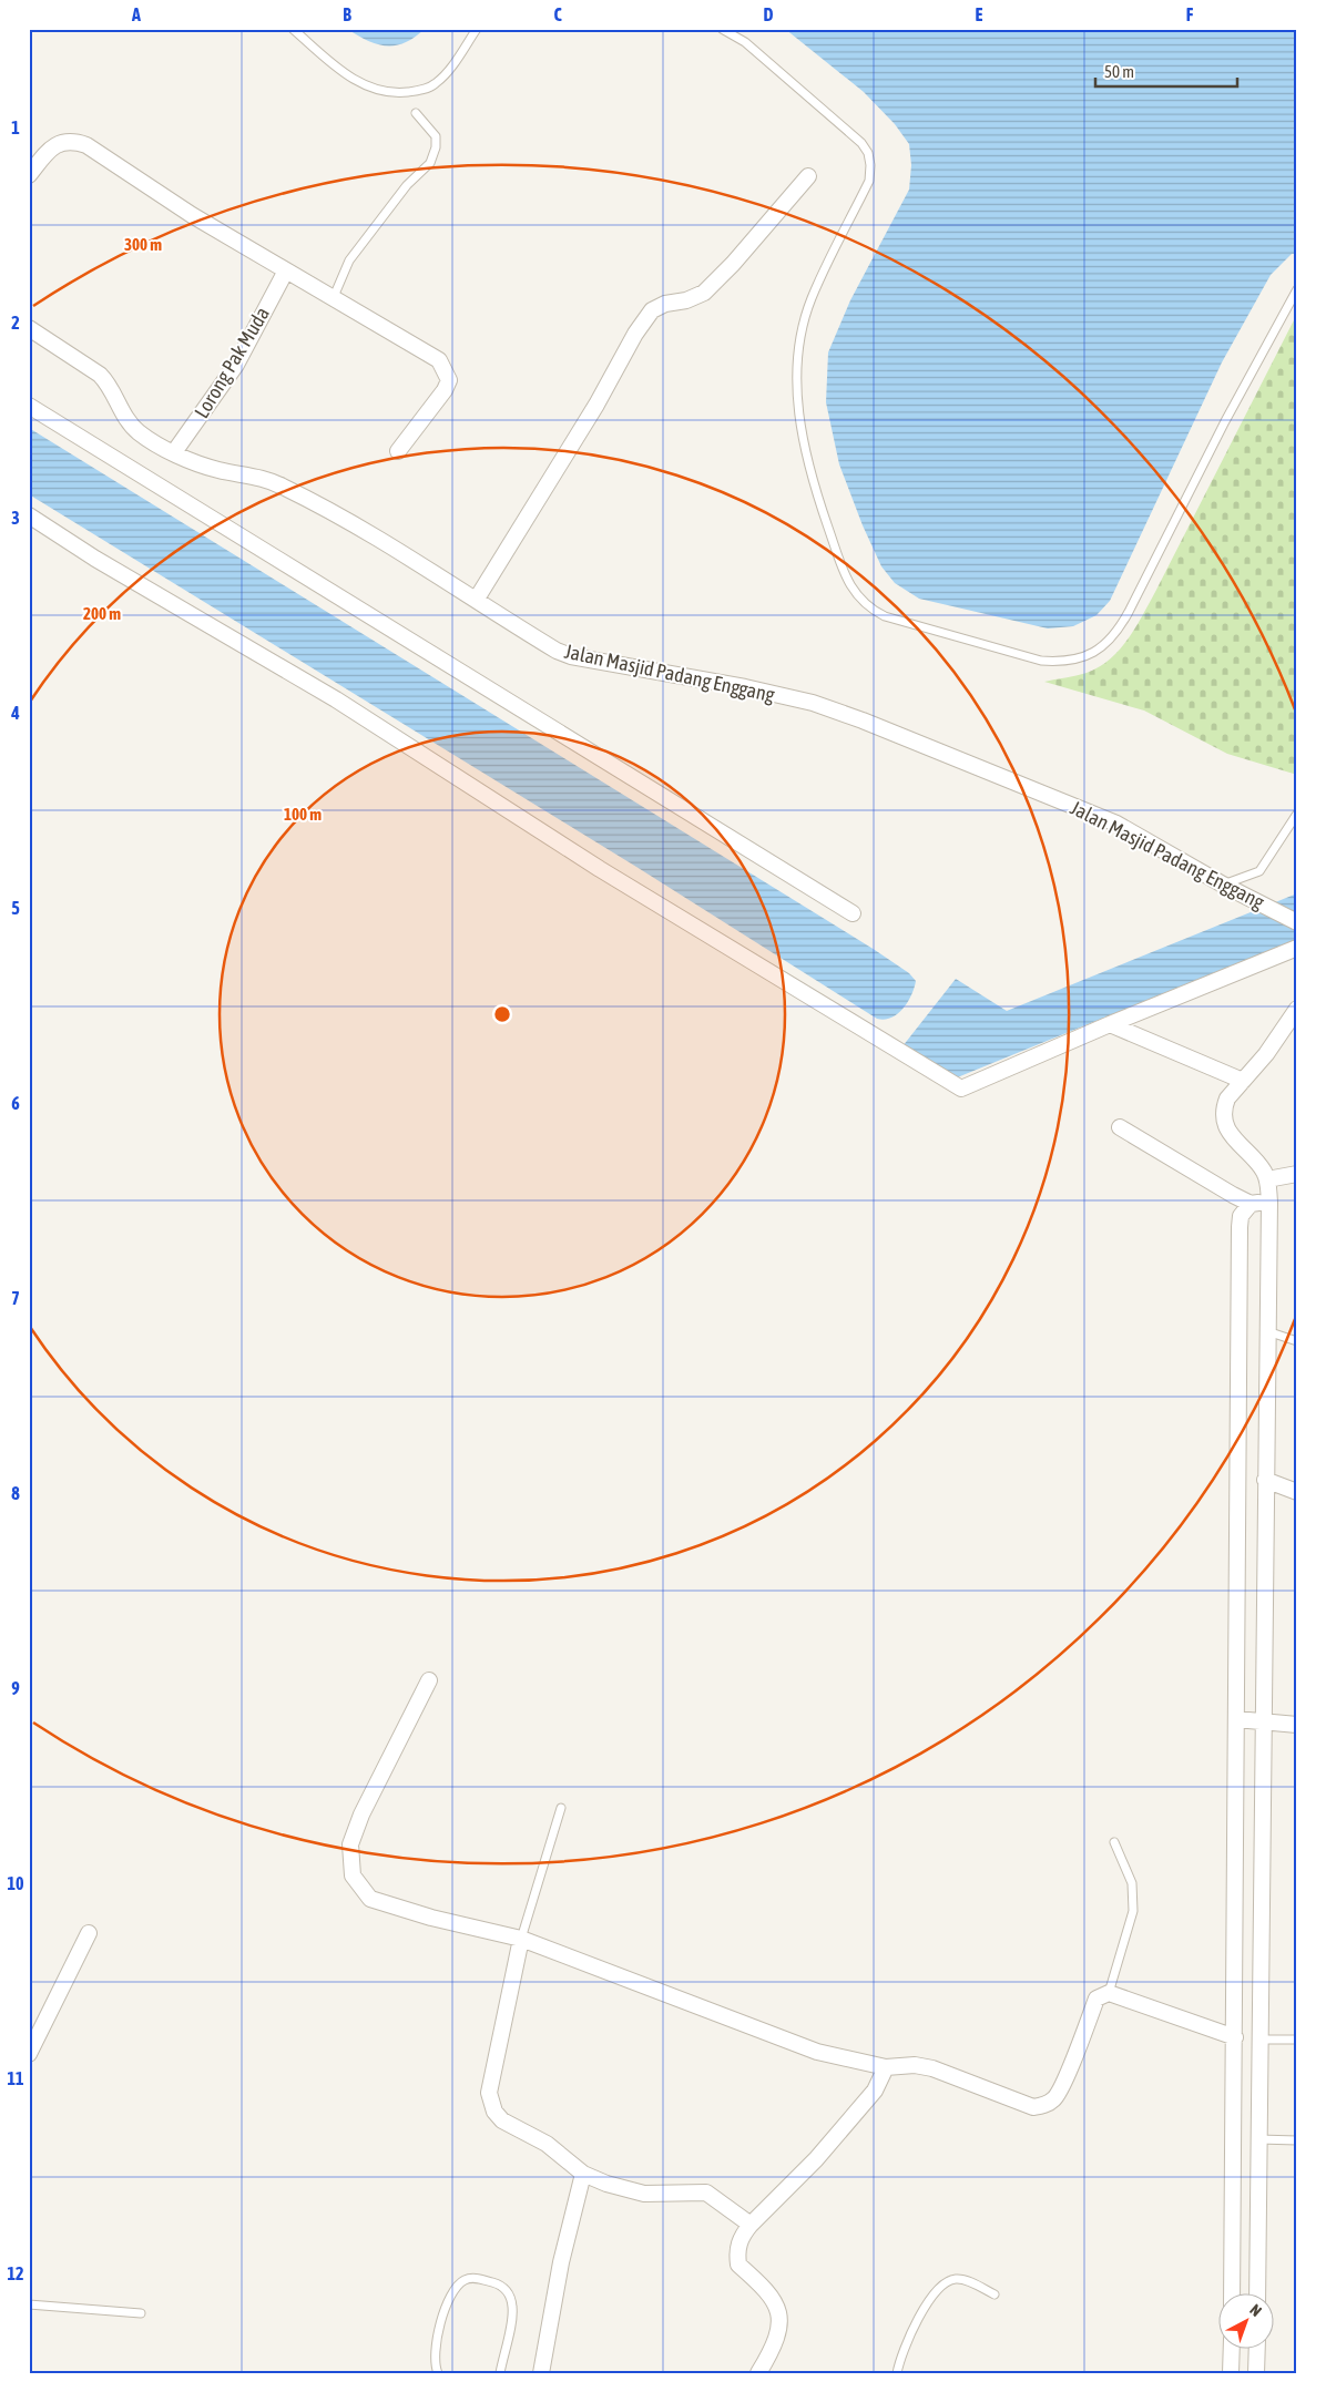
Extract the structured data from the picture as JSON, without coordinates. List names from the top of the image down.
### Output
{
  "streets": {
    "street": ["Lorong Pak Muda", "Jalan Masjid Padang Enggang"]
  },
  "crossings": [
    ["Lorong Pak Muda", "Jalan Masjid Padang Enggang"]
  ],
  "scale_bar": "50 m",
  "north": "top right",
  "grid": {
    "columns": [
      "A",
      "B",
      "C",
      "D",
      "E",
      "F"
    ],
    "rows": [
      "1",
      "2",
      "3",
      "4",
      "5",
      "6",
      "7",
      "8",
      "9",
      "10",
      "11",
      "12"
    ]
  },
  "rings": ["300 m", "200 m", "100 m"]
}
